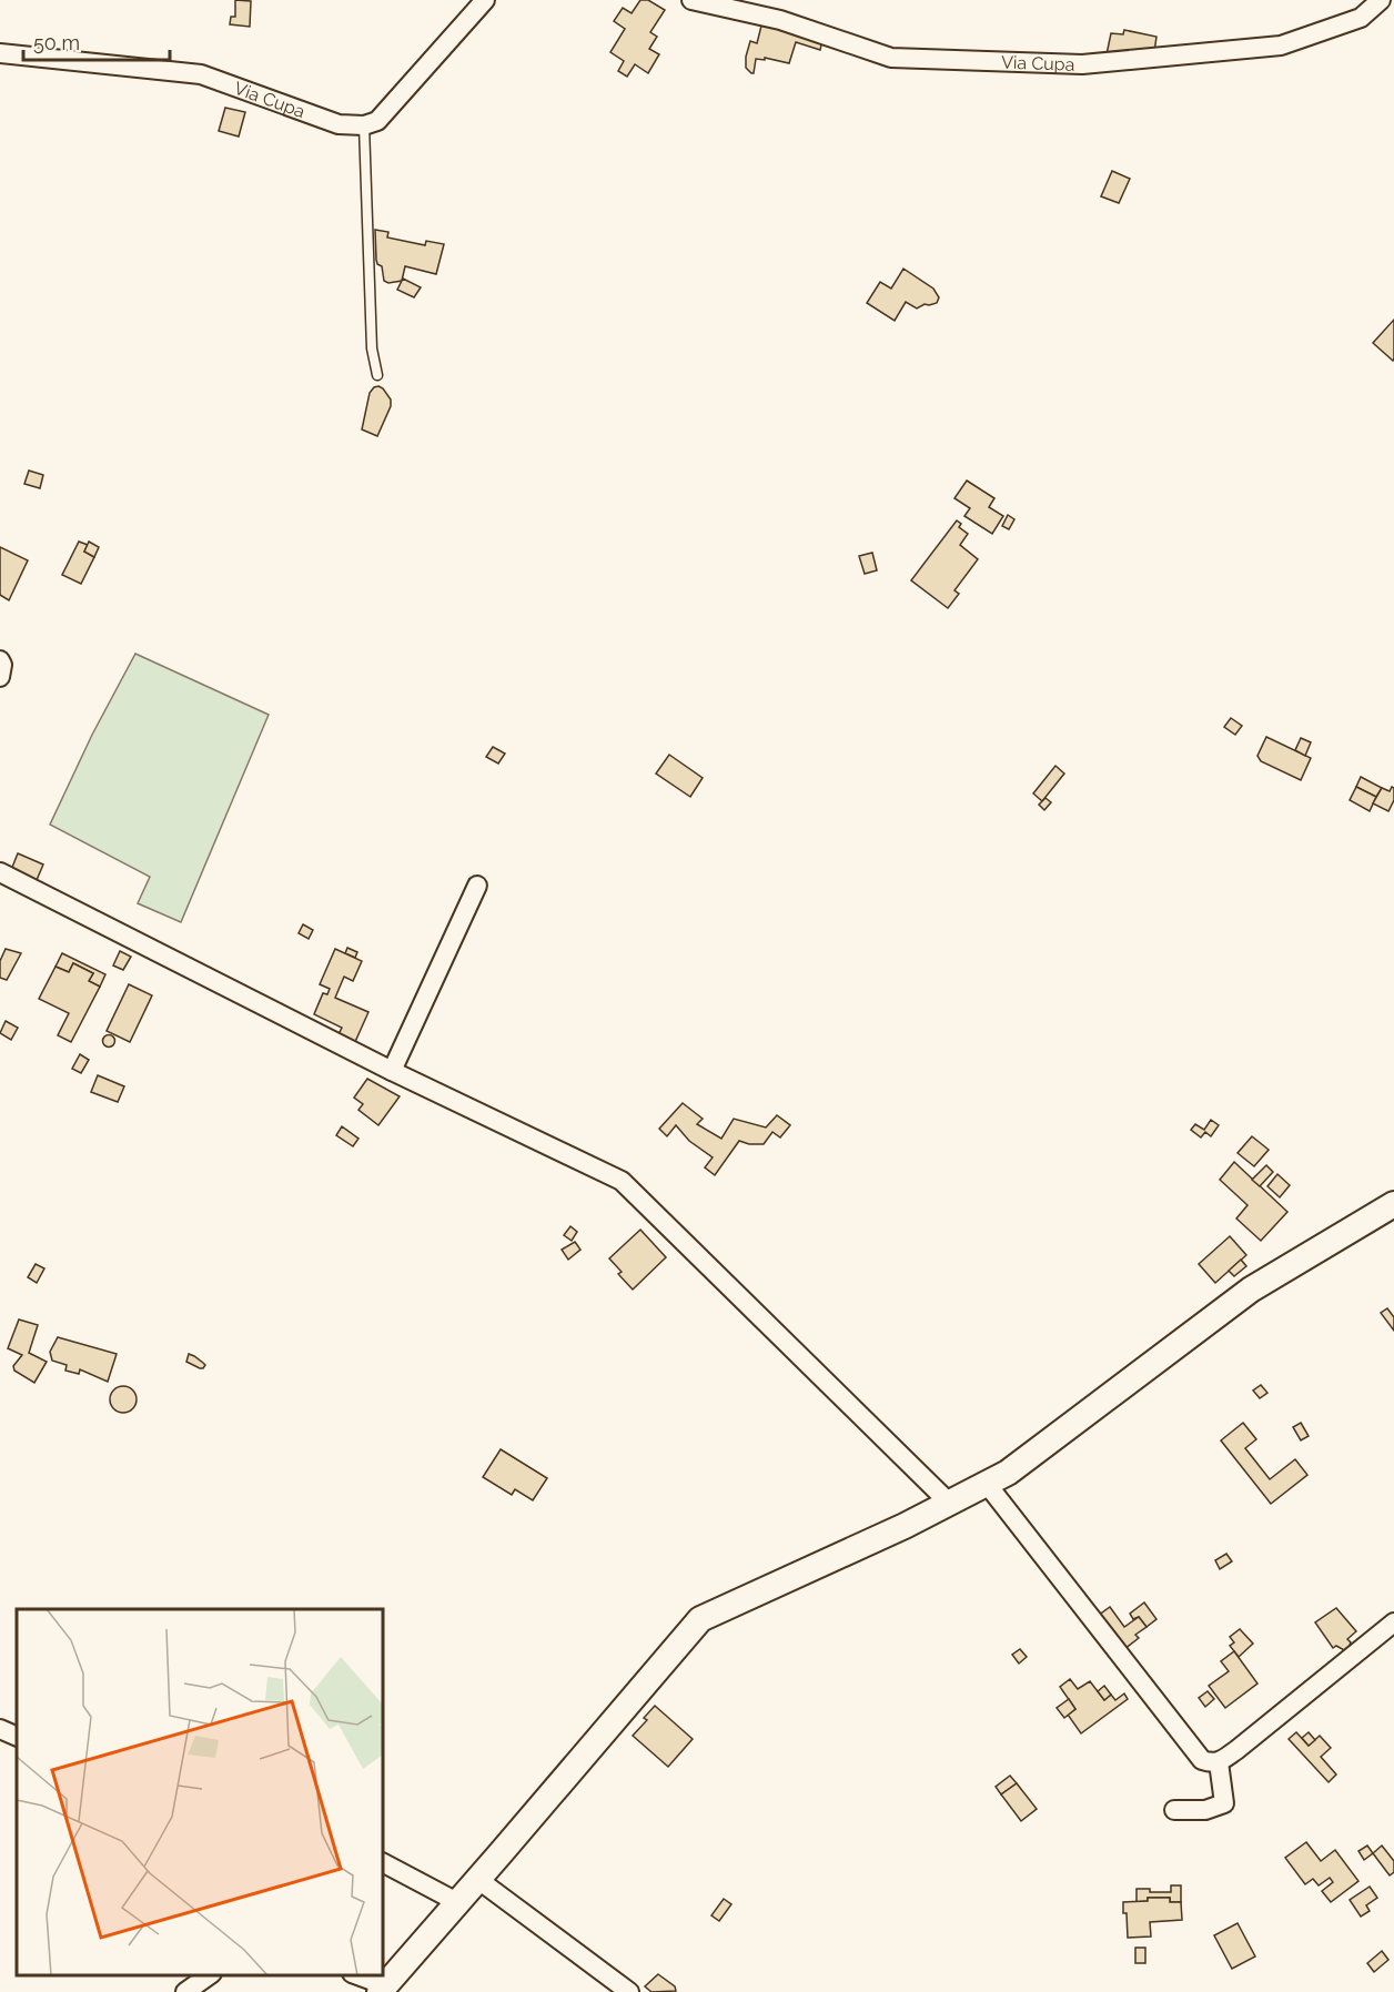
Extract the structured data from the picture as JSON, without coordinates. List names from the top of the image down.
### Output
{
  "streets": {
    "street": ["Via Cupa"]
  },
  "scale_bar": "50 m"
}
